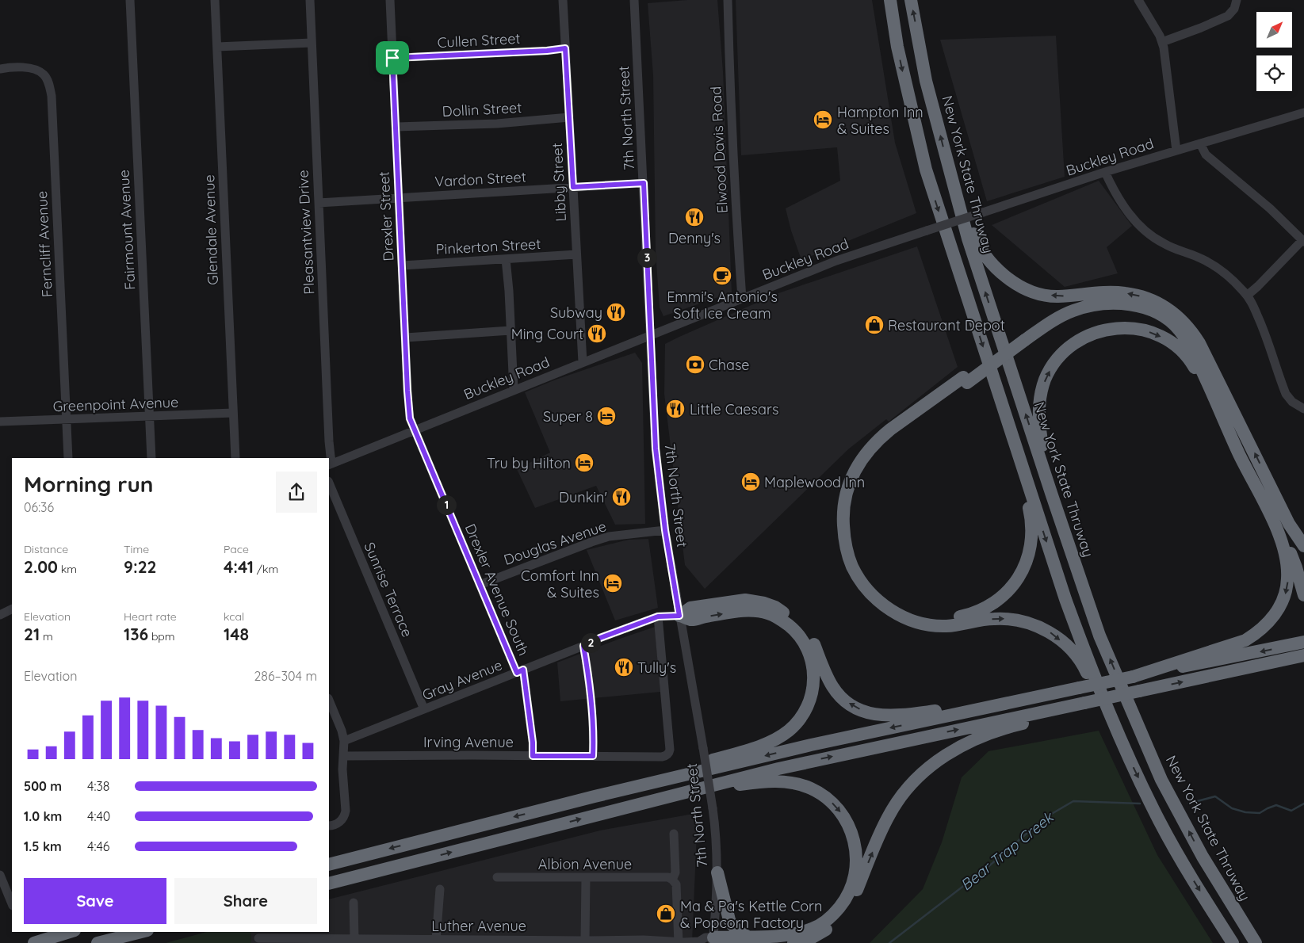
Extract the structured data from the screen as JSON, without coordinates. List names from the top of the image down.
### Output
{
  "streets": {
    "highway": ["New York State Thruway"],
    "street": [
      "Cullen Street",
      "Dollin Street",
      "7th North Street",
      "Elwood Davis Road",
      "Buckley Road",
      "Vardon Street",
      "Libby Street",
      "Drexler Street",
      "Fairmount Avenue",
      "Glendale Avenue",
      "Pleasantview Drive",
      "Ferncliff Avenue",
      "Pinkerton Street",
      "Greenpoint Avenue",
      "Douglas Avenue",
      "Sunrise Terrace",
      "Drexler Avenue South",
      "Gray Avenue",
      "Irving Avenue",
      "Albion Avenue",
      "Luther Avenue"
    ]
  },
  "crossings": [
    ["Cullen Street", "Libby Street"],
    ["Cullen Street", "Drexler Street"],
    ["Dollin Street", "Libby Street"],
    ["Dollin Street", "Drexler Street"],
    ["7th North Street", "Buckley Road"],
    ["7th North Street", "Vardon Street"],
    ["7th North Street", "Douglas Avenue"],
    ["7th North Street", "Gray Avenue"],
    ["7th North Street", "Luther Avenue"],
    ["Elwood Davis Road", "Buckley Road"],
    ["Buckley Road", "Libby Street"],
    ["Buckley Road", "Drexler Street"],
    ["Buckley Road", "Pleasantview Drive"],
    ["Buckley Road", "Drexler Avenue South"],
    ["Vardon Street", "Libby Street"],
    ["Vardon Street", "Drexler Street"],
    ["Vardon Street", "Pleasantview Drive"],
    ["Libby Street", "Pinkerton Street"],
    ["Drexler Street", "Pinkerton Street"],
    ["Drexler Street", "Drexler Avenue South"],
    ["Fairmount Avenue", "Greenpoint Avenue"],
    ["Glendale Avenue", "Greenpoint Avenue"],
    ["Ferncliff Avenue", "Greenpoint Avenue"],
    ["Douglas Avenue", "Drexler Avenue South"],
    ["Sunrise Terrace", "Gray Avenue"],
    ["Drexler Avenue South", "Gray Avenue"],
    ["Drexler Avenue South", "Irving Avenue"],
    ["Gray Avenue", "Irving Avenue"]
  ],
  "water": ["Bear Trap Creek"],
  "places": {
    "hotel": [
      "Hampton Inn & Suites",
      "Super 8",
      "Tru by Hilton",
      "Maplewood Inn",
      "Comfort Inn & Suites"
    ],
    "restaurant": [
      "Denny's",
      "Subway",
      "Ming Court",
      "Little Caesars",
      "Dunkin'",
      "Tully's"
    ],
    "cafe": ["Emmi's Antonio's Soft Ice Cream"],
    "shop": ["Restaurant Depot", "Ma & Pa's Kettle Corn & Popcorn Factory"],
    "bank": ["Chase"]
  },
  "north": "top right",
  "page": {
    "pins": ["3", "1", "2"],
    "heading": ["Morning run", "06:36"],
    "stats": [
      ["Distance", "2.00 km"],
      ["Time", "9:22"],
      ["Pace", "4:41 /km"],
      ["Elevation", "21 m"],
      ["Heart rate", "136 bpm"],
      ["kcal", "148"]
    ],
    "chart": ["Elevation", "286–304 m"],
    "list": [
      {
        "name": "500 m",
        "note": "4:38"
      },
      {
        "name": "1.0 km",
        "note": "4:40"
      },
      {
        "name": "1.5 km",
        "note": "4:46"
      }
    ],
    "buttons": ["Save", "Share"]
  }
}
